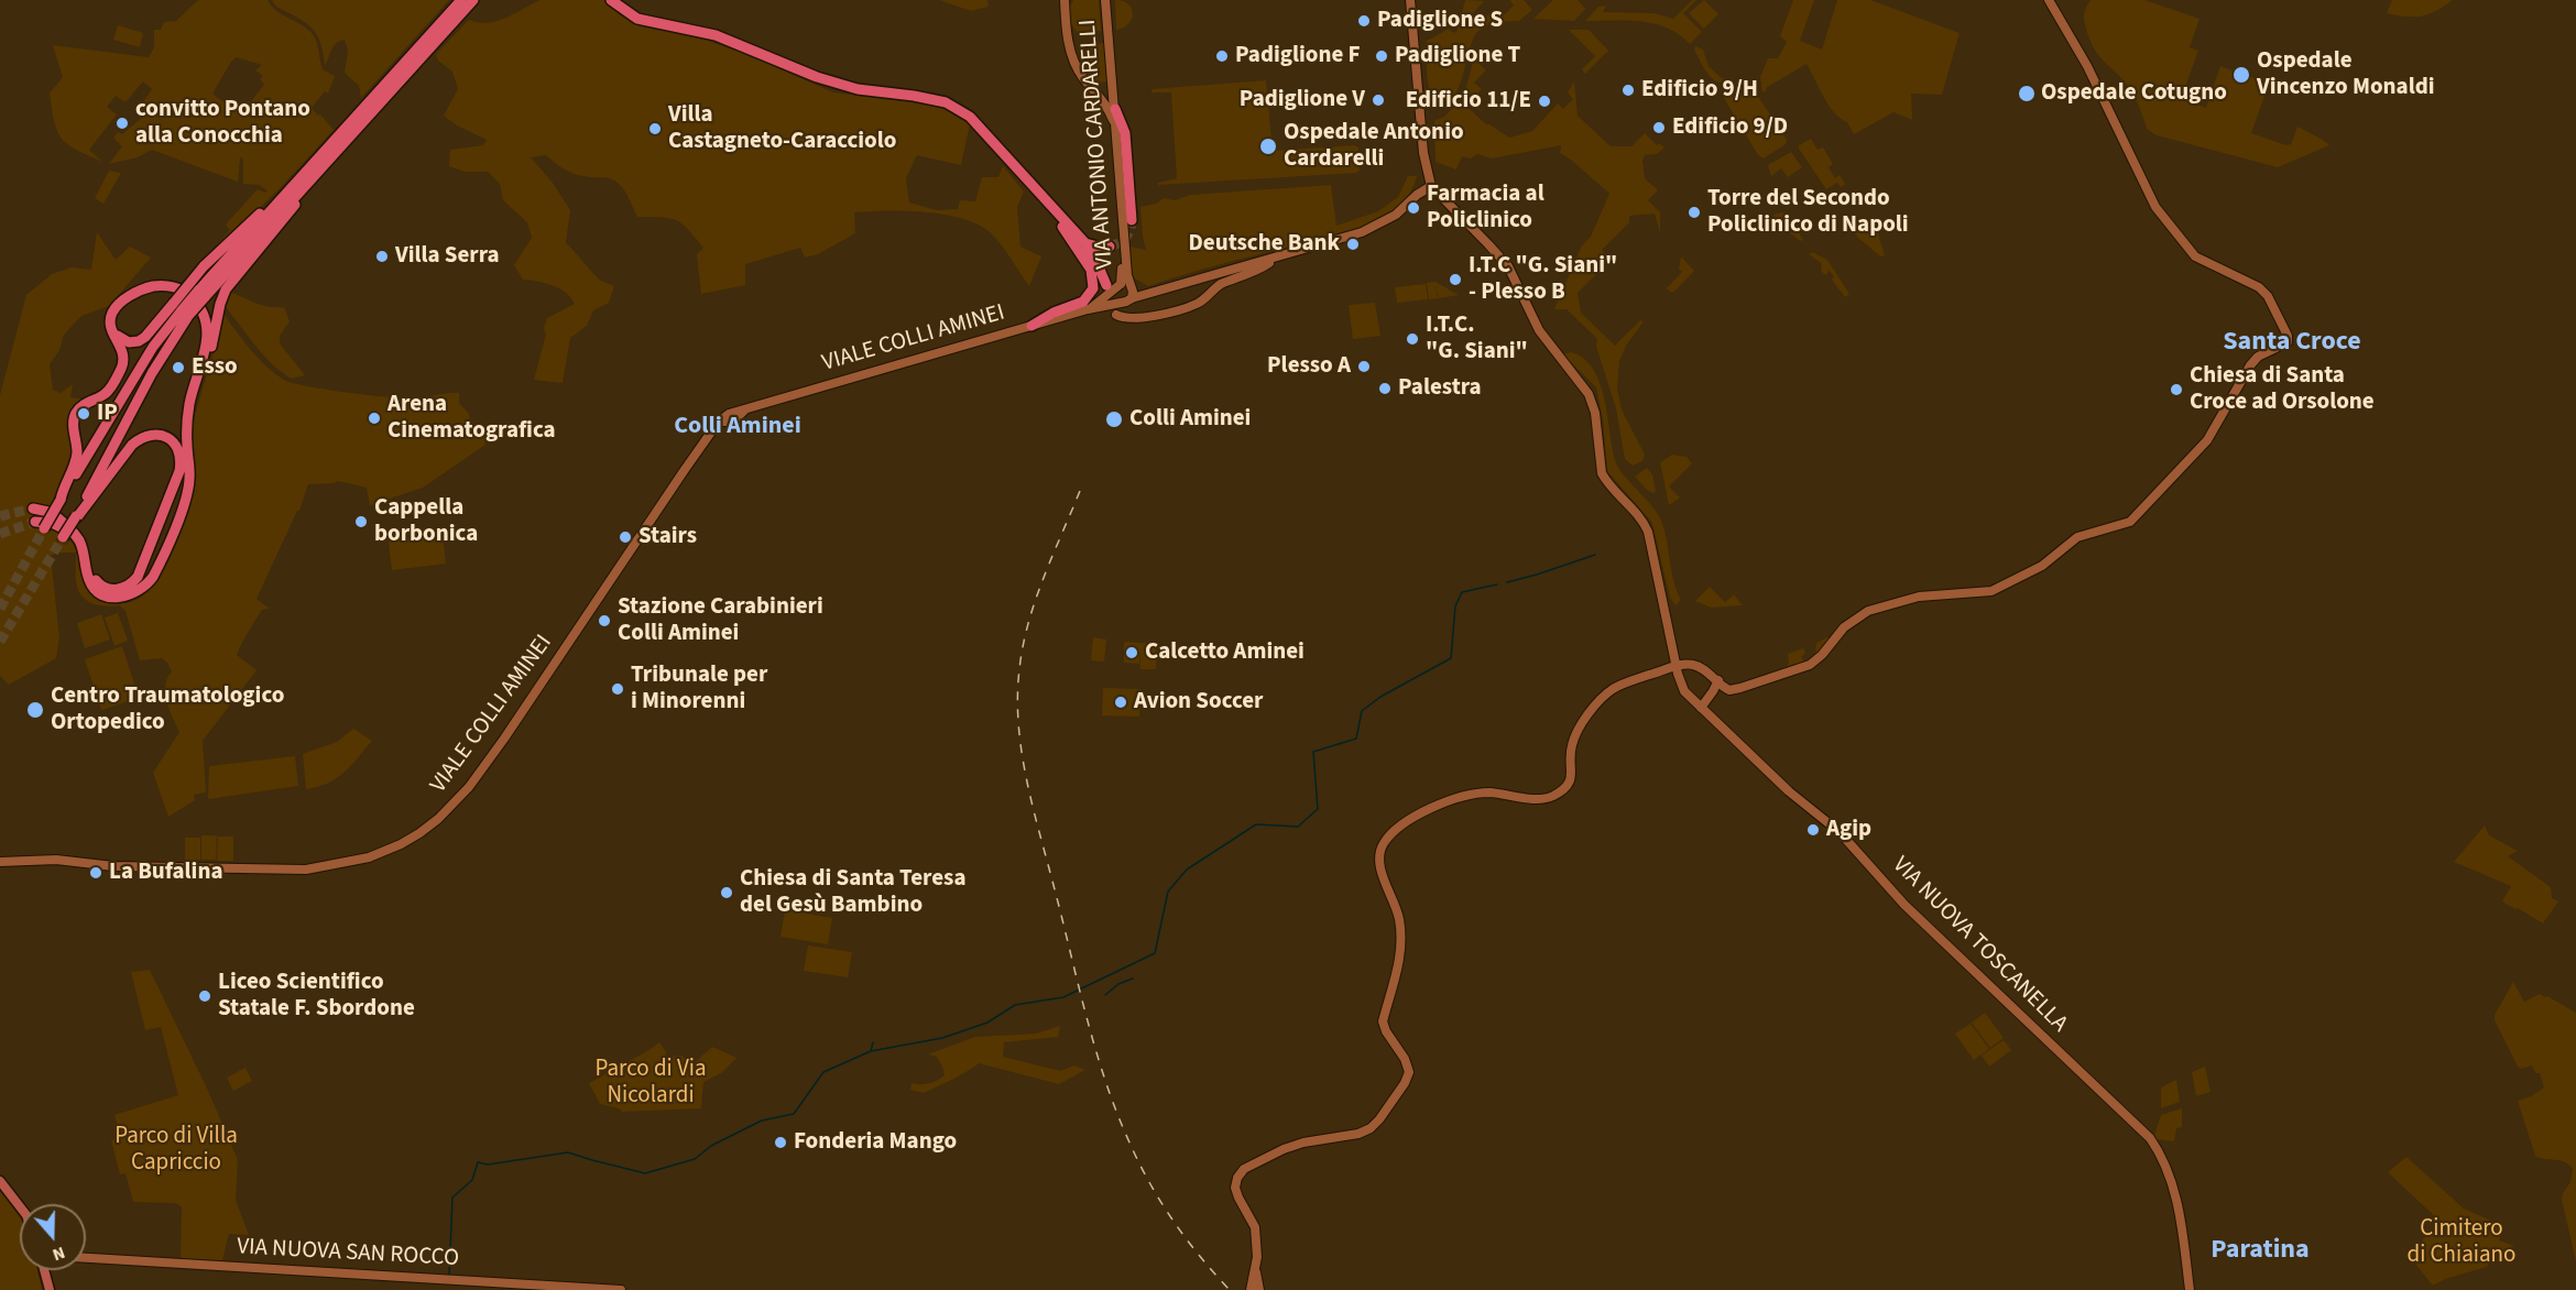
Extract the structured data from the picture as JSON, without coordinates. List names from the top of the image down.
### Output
{
  "streets": {
    "main road": [
      "VIA ANTONIO CARDARELLI",
      "VIALE COLLI AMINEI",
      "VIA NUOVA TOSCANELLA",
      "VIA NUOVA SAN ROCCO"
    ]
  },
  "districts": ["Santa Croce", "Colli Aminei", "Paratina"],
  "parks": ["Parco di Via Nicolardi", "Parco di Villa Capriccio", "Cimitero di Chiaiano"],
  "places": [
    "Padiglione S",
    "Padiglione F",
    "Padiglione T",
    "Ospedale Vincenzo Monaldi",
    "Edificio 9/H",
    "Ospedale Cotugno",
    "Padiglione V",
    "Edificio 11/E",
    "convitto Pontano alla Conocchia",
    "Edificio 9/D",
    "Villa Castagneto-Caracciolo",
    "Ospedale Antonio Cardarelli",
    "Farmacia al Policlinico",
    "Torre del Secondo Policlinico di Napoli",
    "Deutsche Bank",
    "Villa Serra",
    "I.T.C \"G. Siani\" - Plesso B",
    "I.T.C. \"G. Siani\"",
    "Plesso A",
    "Esso",
    "Palestra",
    "Chiesa di Santa Croce ad Orsolone",
    "IP",
    "Arena Cinematografica",
    "Colli Aminei",
    "Cappella borbonica",
    "Stairs",
    "Stazione Carabinieri Colli Aminei",
    "Calcetto Aminei",
    "Tribunale per i Minorenni",
    "Avion Soccer",
    "Centro Traumatologico Ortopedico",
    "Agip",
    "La Bufalina",
    "Chiesa di Santa Teresa del Gesù Bambino",
    "Liceo Scientifico Statale F. Sbordone",
    "Fonderia Mango"
  ],
  "north": "bottom"
}
